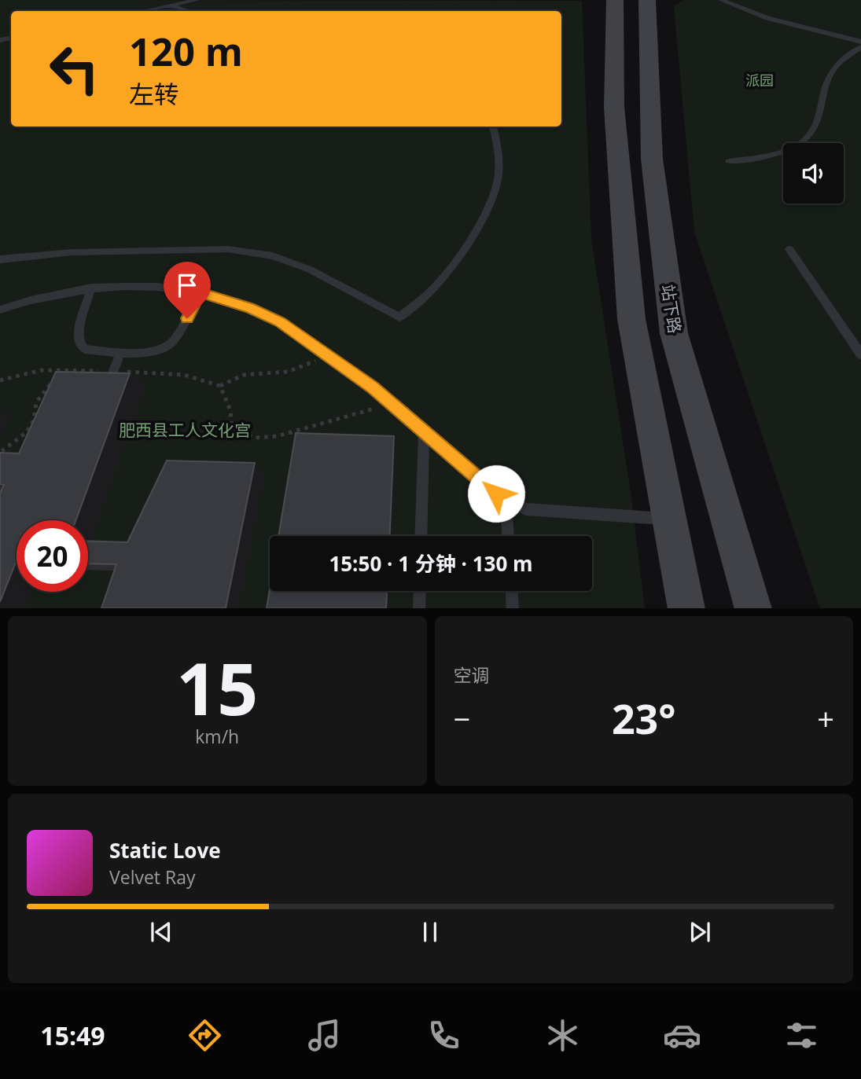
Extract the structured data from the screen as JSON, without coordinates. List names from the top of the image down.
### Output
{
  "streets": {
    "main road": ["站下路"]
  },
  "parks": ["派园", "肥西县工人文化宫"],
  "page": {
    "turn": ["120 m", "左转"],
    "limit": "20",
    "trip": "15:50 · 1 分钟 · 130 m",
    "tile": [
      ["15", "km/h"],
      "空调"
    ],
    "heat": ["−", "23°", "+"],
    "song": ["Static Love", "Velvet Ray"],
    "tabs": "15:49"
  }
}
